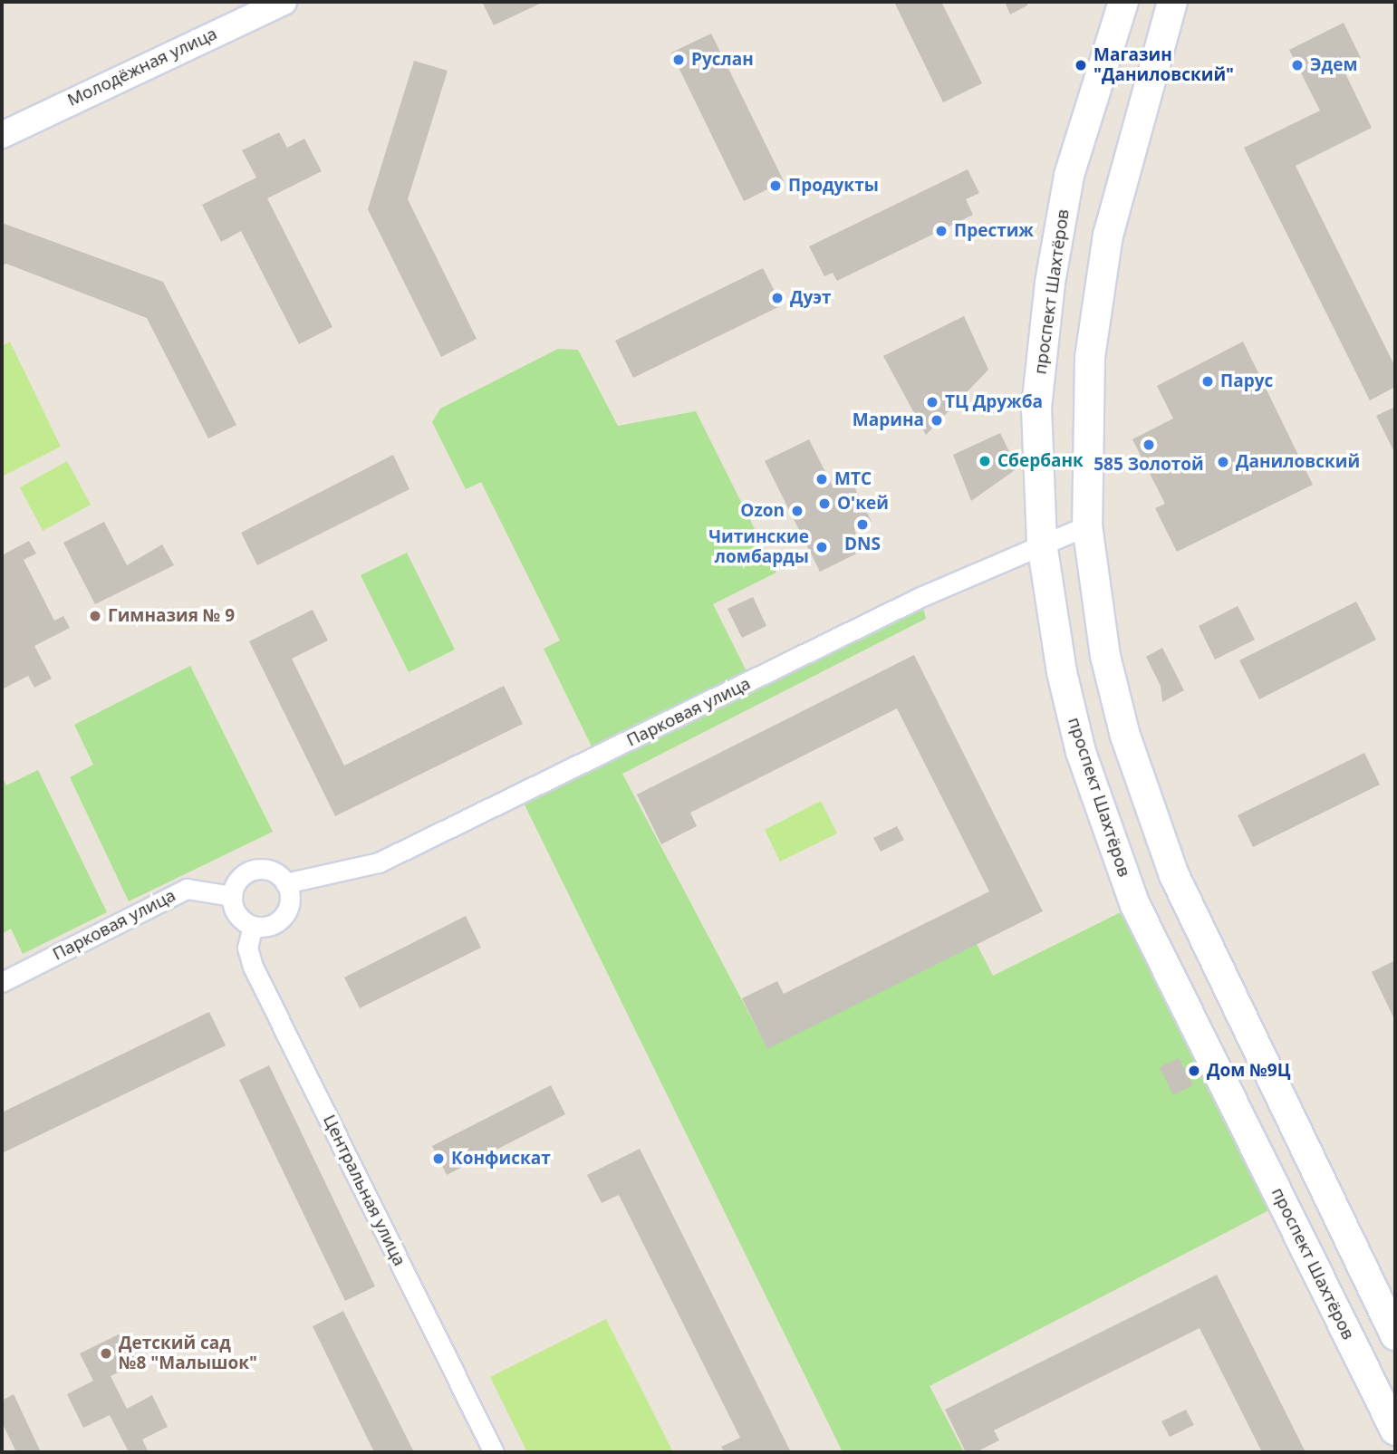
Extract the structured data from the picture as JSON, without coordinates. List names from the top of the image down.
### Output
{
  "streets": {
    "main road": ["проспект Шахтёров"],
    "street": ["Молодёжная улица", "Парковая улица", "Центральная улица"]
  },
  "crossings": [
    ["проспект Шахтёров", "Парковая улица"],
    ["Парковая улица", "Центральная улица"]
  ],
  "places": [
    "Руслан",
    "Магазин \"Даниловский\"",
    "Эдем",
    "Продукты",
    "Престиж",
    "Дуэт",
    "Парус",
    "ТЦ Дружба",
    "Марина",
    "585 Золотой",
    "Сбербанк",
    "Даниловский",
    "МТС",
    "О'кей",
    "Ozon",
    "DNS",
    "Читинские ломбарды",
    "Гимназия № 9",
    "Дом №9Ц",
    "Конфискат",
    "Детский сад №8 \"Малышок\""
  ]
}
